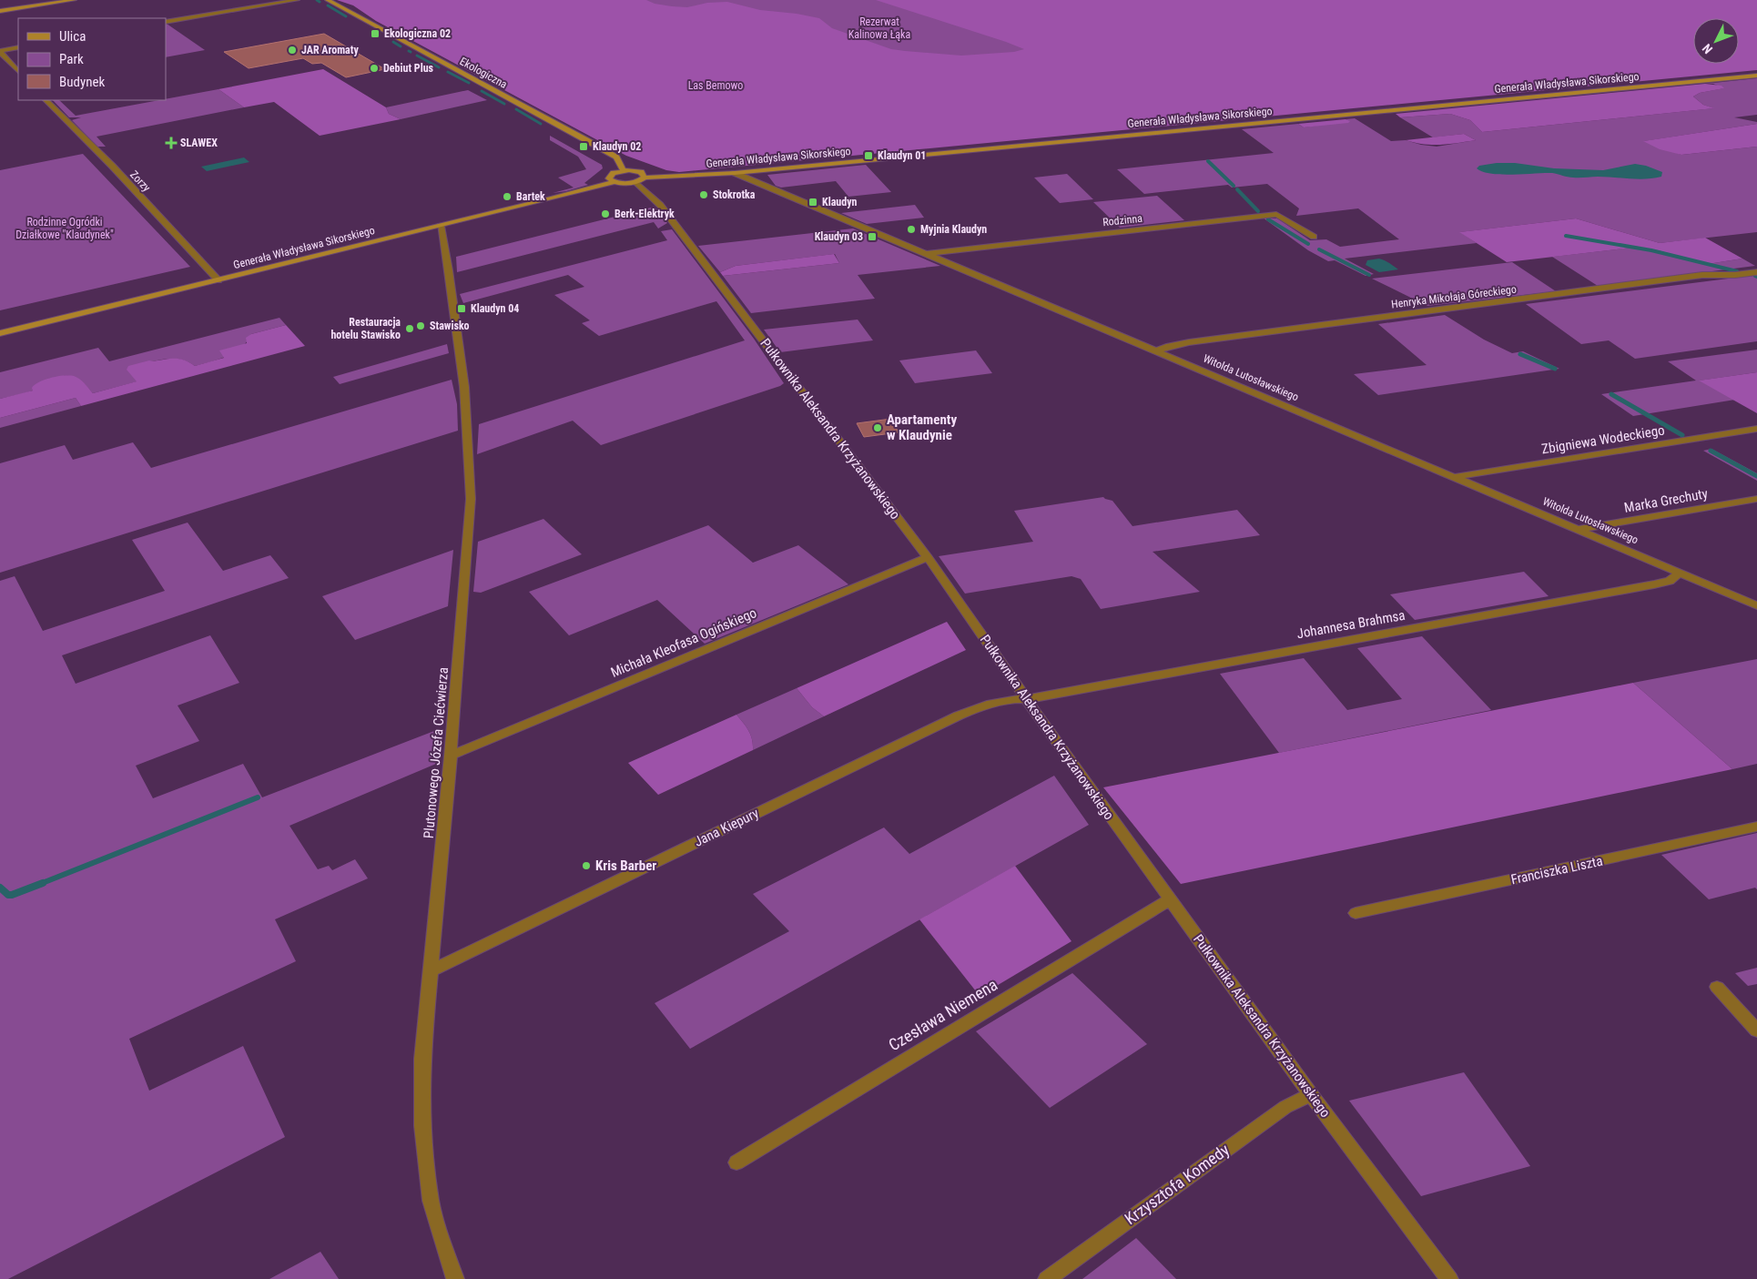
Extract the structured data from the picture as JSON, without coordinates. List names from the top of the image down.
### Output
{
  "streets": {
    "main road": ["Ekologiczna", "Generała Władysława Sikorskiego"],
    "street": [
      "Zorzy",
      "Rodzinna",
      "Henryka Mikołaja Góreckiego",
      "Witolda Lutosławskiego",
      "Pułkownika Aleksandra Krzyżanowskiego",
      "Zbigniewa Wodeckiego",
      "Marka Grechuty",
      "Johannesa Brahmsa",
      "Michała Kleofasa Ogińskiego",
      "Plutonowego Józefa Ciećwierza",
      "Jana Kiepury",
      "Franciszka Liszta",
      "Czesława Niemena",
      "Krzysztofa Komedy"
    ]
  },
  "crossings": [
    ["Generała Władysława Sikorskiego", "Zorzy"],
    ["Generała Władysława Sikorskiego", "Witolda Lutosławskiego"],
    ["Generała Władysława Sikorskiego", "Pułkownika Aleksandra Krzyżanowskiego"],
    ["Generała Władysława Sikorskiego", "Plutonowego Józefa Ciećwierza"],
    ["Rodzinna", "Witolda Lutosławskiego"],
    ["Henryka Mikołaja Góreckiego", "Witolda Lutosławskiego"],
    ["Witolda Lutosławskiego", "Zbigniewa Wodeckiego"],
    ["Witolda Lutosławskiego", "Marka Grechuty"],
    ["Witolda Lutosławskiego", "Johannesa Brahmsa"],
    ["Pułkownika Aleksandra Krzyżanowskiego", "Johannesa Brahmsa"],
    ["Pułkownika Aleksandra Krzyżanowskiego", "Michała Kleofasa Ogińskiego"],
    ["Pułkownika Aleksandra Krzyżanowskiego", "Jana Kiepury"],
    ["Pułkownika Aleksandra Krzyżanowskiego", "Czesława Niemena"],
    ["Pułkownika Aleksandra Krzyżanowskiego", "Krzysztofa Komedy"],
    ["Johannesa Brahmsa", "Jana Kiepury"],
    ["Michała Kleofasa Ogińskiego", "Plutonowego Józefa Ciećwierza"],
    ["Plutonowego Józefa Ciećwierza", "Jana Kiepury"]
  ],
  "parks": ["Rezerwat Kalinowa Łąka", "Las Bemowo", "Rodzinne Ogródki Działkowe \"Klaudynek\""],
  "places": {
    "transit": [
      "Ekologiczna 02",
      "Klaudyn 02",
      "Klaudyn 01",
      "Klaudyn",
      "Klaudyn 03",
      "Klaudyn 04"
    ],
    "other": [
      "JAR Aromaty",
      "Debiut Plus",
      "Stokrotka",
      "Bartek",
      "Berk-Elektryk",
      "Myjnia Klaudyn",
      "Stawisko",
      "Restauracja hotelu Stawisko",
      "Apartamenty w Klaudynie",
      "Kris Barber"
    ],
    "health": ["SLAWEX"]
  },
  "legend": ["Ulica", "Park", "Budynek"],
  "north": "bottom left"
}
